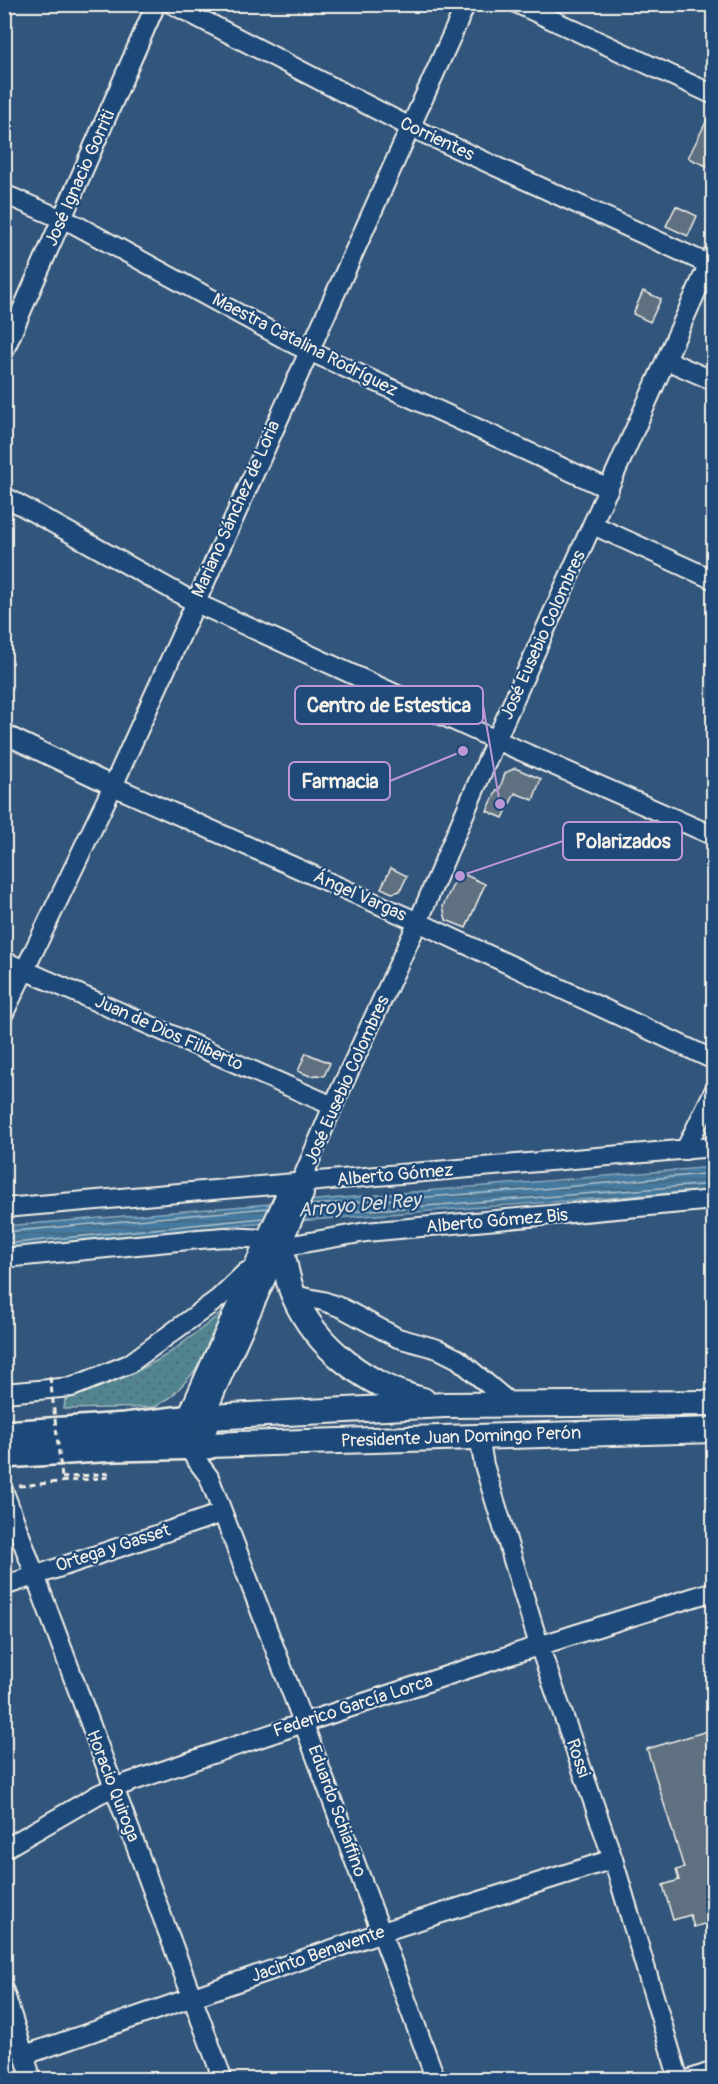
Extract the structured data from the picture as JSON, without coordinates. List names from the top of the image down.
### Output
{
  "streets": {
    "main road": ["Presidente Juan Domingo Perón"],
    "street": [
      "Corrientes",
      "José Ignacio Gorriti",
      "Maestra Catalina Rodríguez",
      "Mariano Sánchez de Loria",
      "José Eusebio Colombres",
      "Ángel Vargas",
      "Juan de Dios Filiberto",
      "Alberto Gómez",
      "Alberto Gómez Bis",
      "Ortega y Gasset",
      "Federico García Lorca",
      "Rossi",
      "Horacio Quiroga",
      "Eduardo Schiaffino",
      "Jacinto Benavente"
    ]
  },
  "crossings": [
    ["Corrientes", "Mariano Sánchez de Loria"],
    ["Corrientes", "José Eusebio Colombres"],
    ["José Ignacio Gorriti", "Maestra Catalina Rodríguez"],
    ["Maestra Catalina Rodríguez", "Mariano Sánchez de Loria"],
    ["Maestra Catalina Rodríguez", "José Eusebio Colombres"],
    ["Mariano Sánchez de Loria", "Ángel Vargas"],
    ["Mariano Sánchez de Loria", "Juan de Dios Filiberto"],
    ["José Eusebio Colombres", "Ángel Vargas"],
    ["José Eusebio Colombres", "Juan de Dios Filiberto"],
    ["José Eusebio Colombres", "Alberto Gómez"],
    ["José Eusebio Colombres", "Alberto Gómez Bis"],
    ["José Eusebio Colombres", "Presidente Juan Domingo Perón"],
    ["José Eusebio Colombres", "Eduardo Schiaffino"],
    ["Presidente Juan Domingo Perón", "Rossi"],
    ["Presidente Juan Domingo Perón", "Eduardo Schiaffino"],
    ["Ortega y Gasset", "Horacio Quiroga"],
    ["Ortega y Gasset", "Eduardo Schiaffino"],
    ["Federico García Lorca", "Rossi"],
    ["Federico García Lorca", "Horacio Quiroga"],
    ["Federico García Lorca", "Eduardo Schiaffino"],
    ["Rossi", "Jacinto Benavente"],
    ["Horacio Quiroga", "Jacinto Benavente"],
    ["Eduardo Schiaffino", "Jacinto Benavente"]
  ],
  "water": ["Arroyo Del Rey"],
  "places": ["Farmacia", "Centro de Estestica", "Polarizados"]
}
